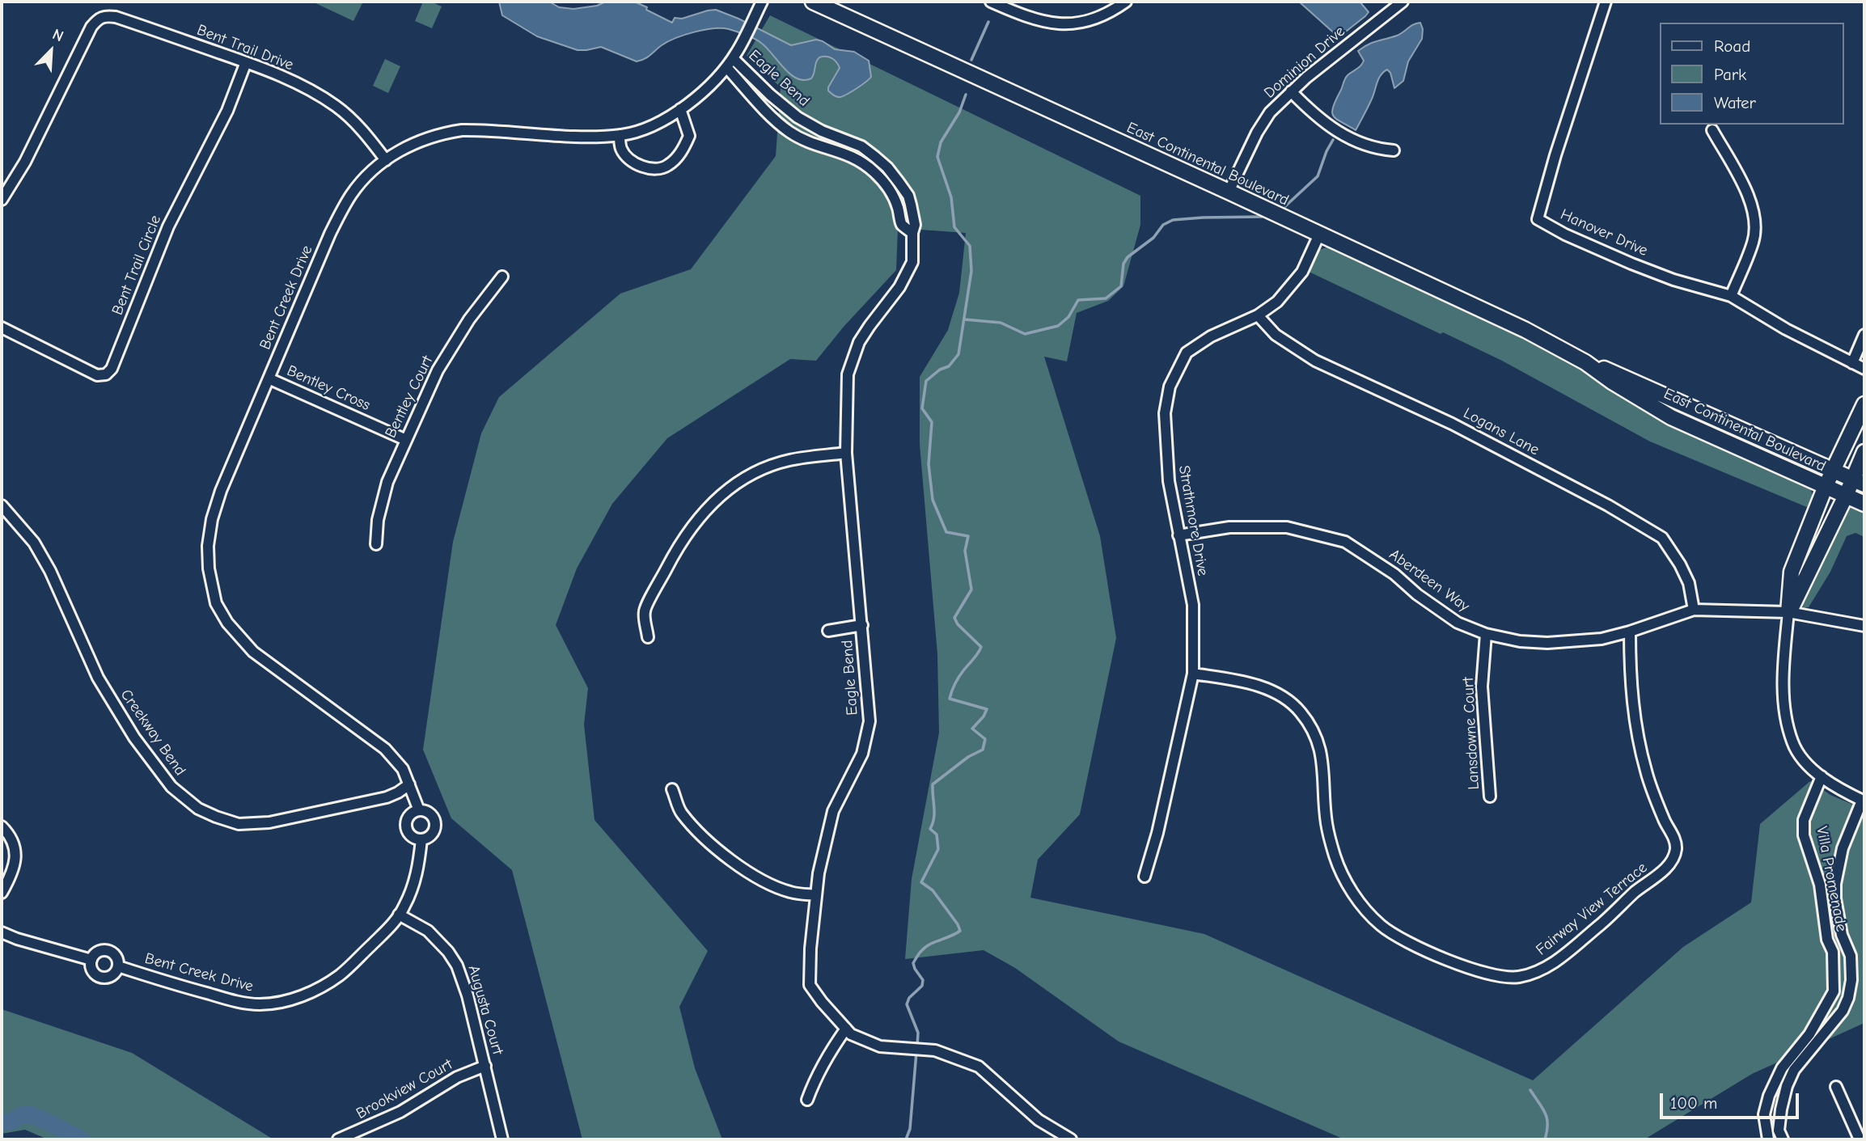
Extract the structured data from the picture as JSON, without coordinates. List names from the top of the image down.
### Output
{
  "streets": {
    "main road": ["East Continental Boulevard"],
    "street": [
      "Bent Trail Drive",
      "Dominion Drive",
      "Eagle Bend",
      "Hanover Drive",
      "Bent Trail Circle",
      "Bent Creek Drive",
      "Bentley Cross",
      "Bentley Court",
      "Logans Lane",
      "Strathmore Drive",
      "Aberdeen Way",
      "Creekway Bend",
      "Lansdowne Court",
      "Villa Promenade",
      "Fairway View Terrace",
      "Augusta Court",
      "Brookview Court"
    ]
  },
  "crossings": [
    ["Bent Trail Drive", "Bent Trail Circle"],
    ["Bent Trail Drive", "Bent Creek Drive"],
    ["Dominion Drive", "East Continental Boulevard"],
    ["Eagle Bend", "Bent Creek Drive"],
    ["East Continental Boulevard", "Strathmore Drive"],
    ["Bent Creek Drive", "Bentley Cross"],
    ["Bent Creek Drive", "Creekway Bend"],
    ["Bent Creek Drive", "Augusta Court"],
    ["Bentley Cross", "Bentley Court"],
    ["Logans Lane", "Strathmore Drive"],
    ["Logans Lane", "Aberdeen Way"],
    ["Strathmore Drive", "Aberdeen Way"],
    ["Strathmore Drive", "Fairway View Terrace"],
    ["Aberdeen Way", "Lansdowne Court"],
    ["Aberdeen Way", "Fairway View Terrace"],
    ["Augusta Court", "Brookview Court"]
  ],
  "legend": ["Road", "Park", "Water"],
  "scale_bar": "100 m",
  "north": "top right"
}
